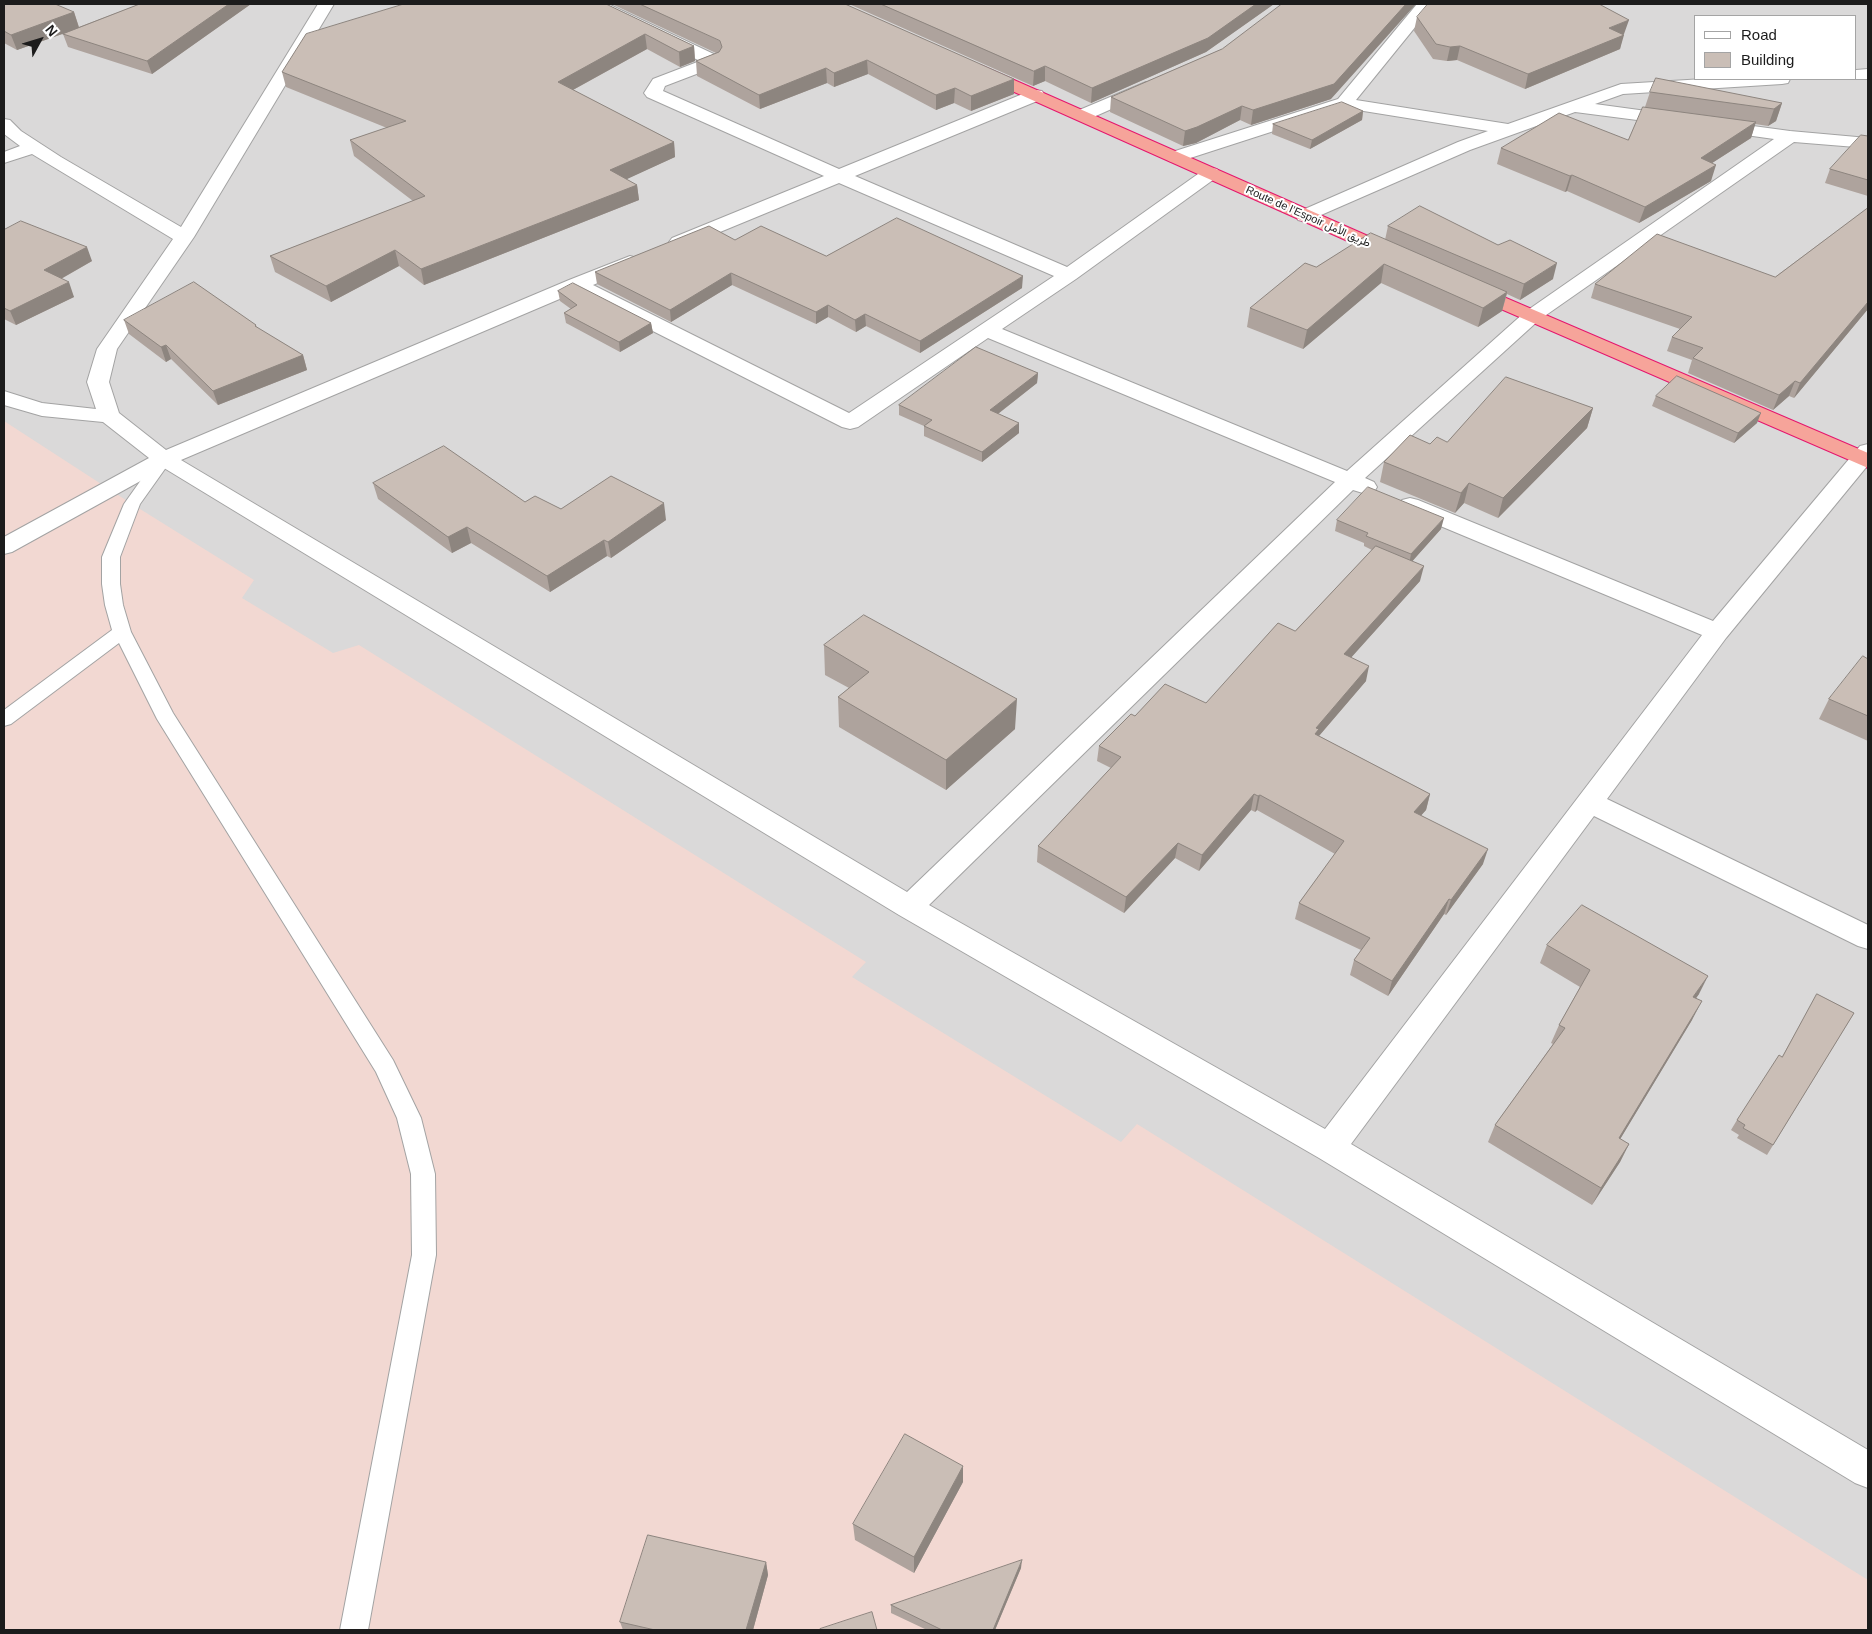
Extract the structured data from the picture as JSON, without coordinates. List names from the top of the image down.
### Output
{
  "streets": {
    "highway": ["Route de l’Espoir طريق الأمل"]
  },
  "legend": ["Road", "Building"],
  "north": "top right"
}
